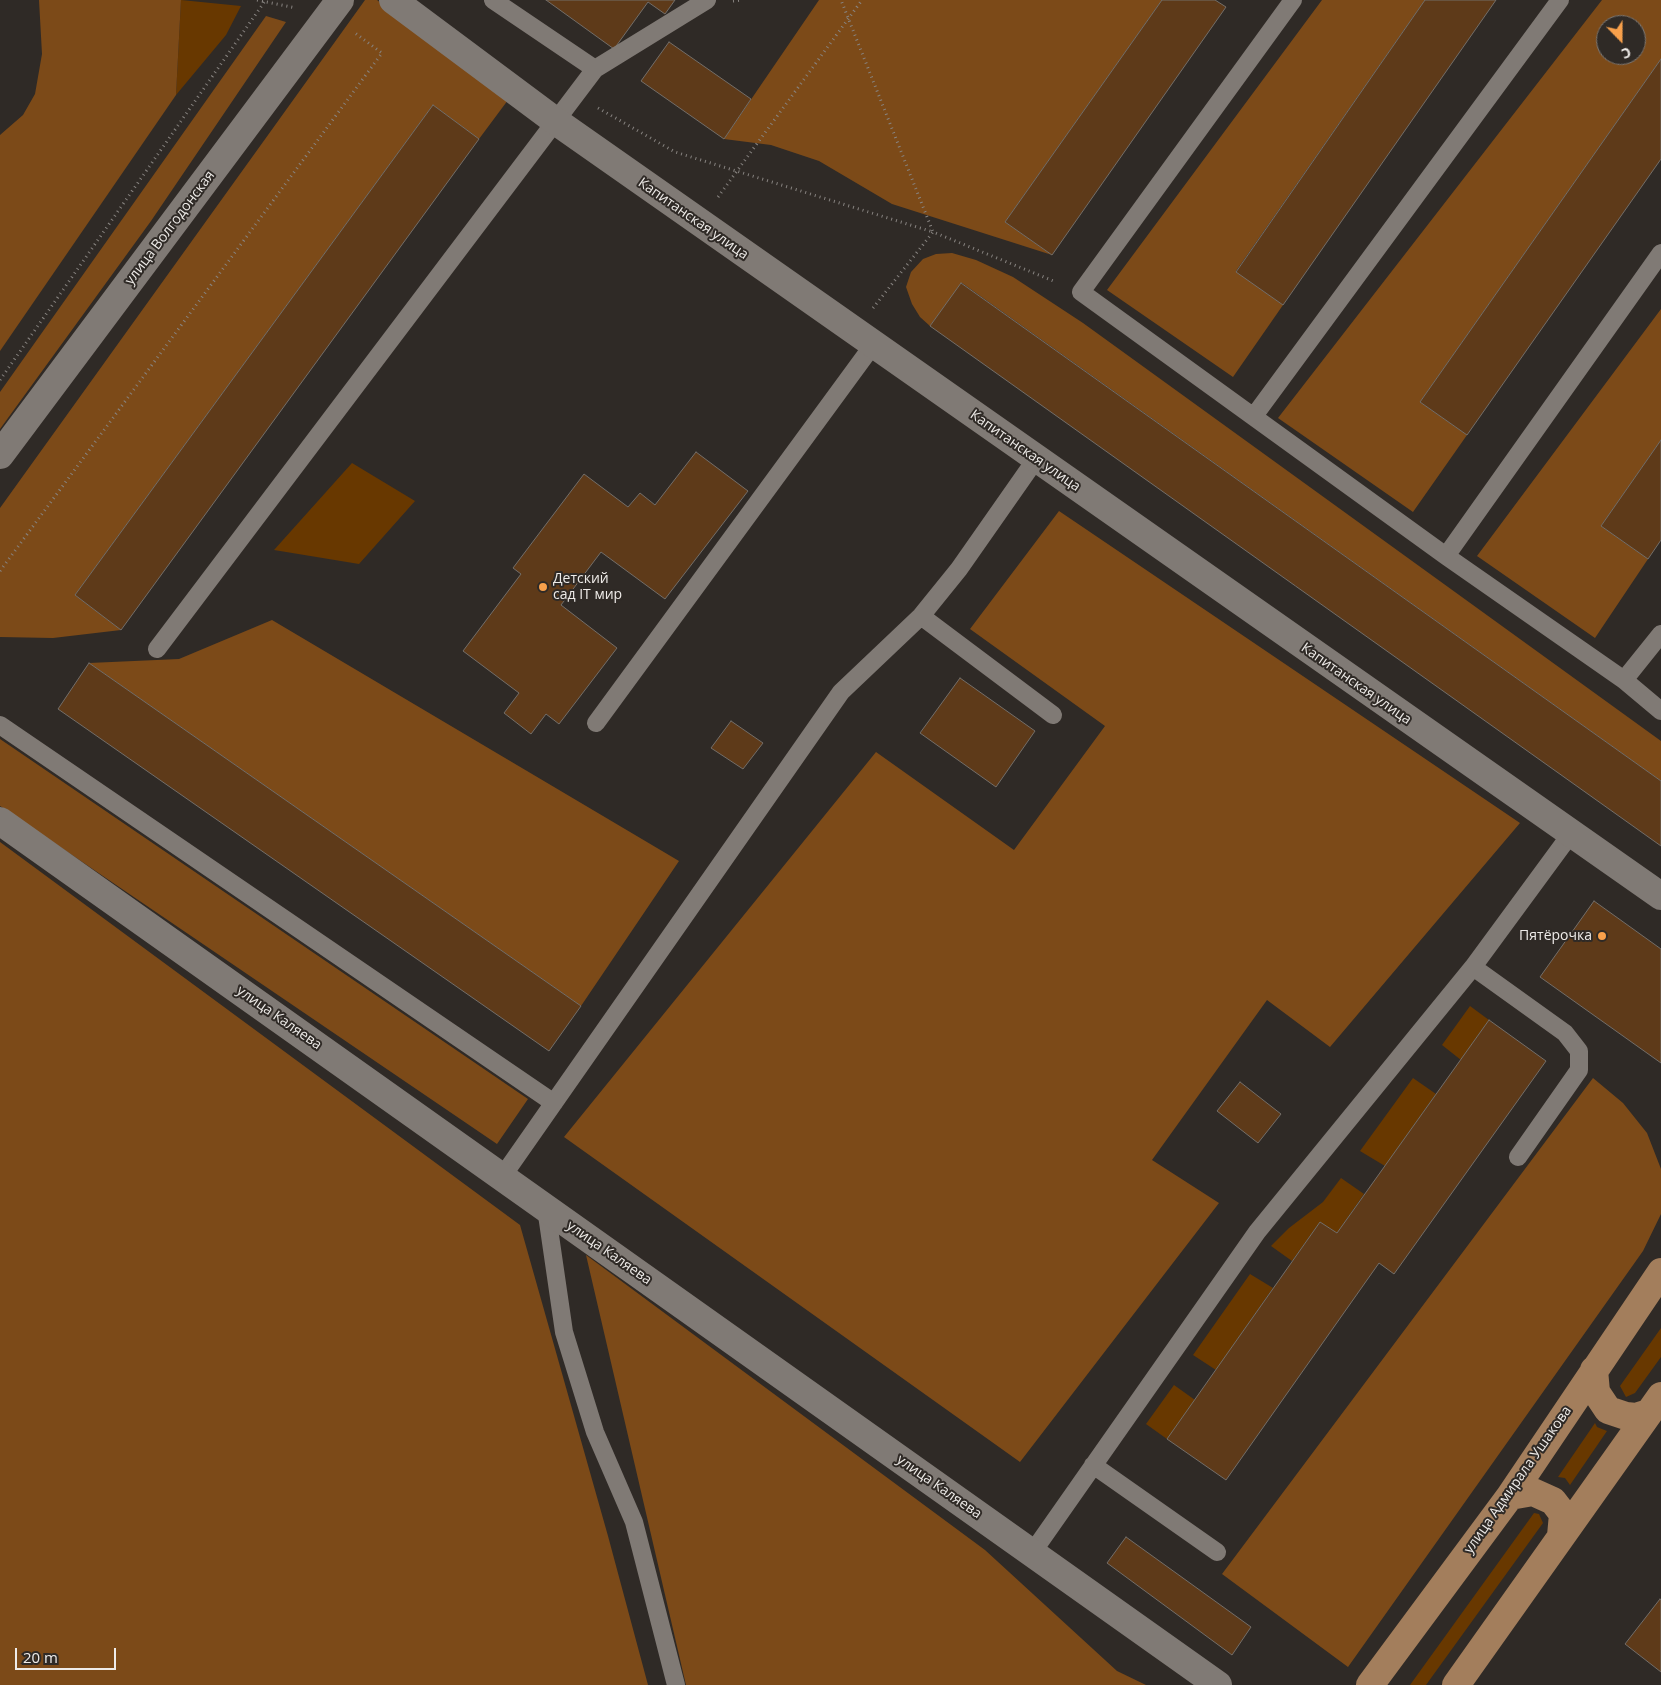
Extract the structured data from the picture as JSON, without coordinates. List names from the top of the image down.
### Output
{
  "streets": {
    "main road": ["улица Адмирала Ушакова"],
    "street": ["Капитанская улица", "улица Волгодонская", "улица Каляева"]
  },
  "places": ["Детский сад IT мир", "Пятёрочка"],
  "scale_bar": "20 m",
  "north": "bottom"
}
